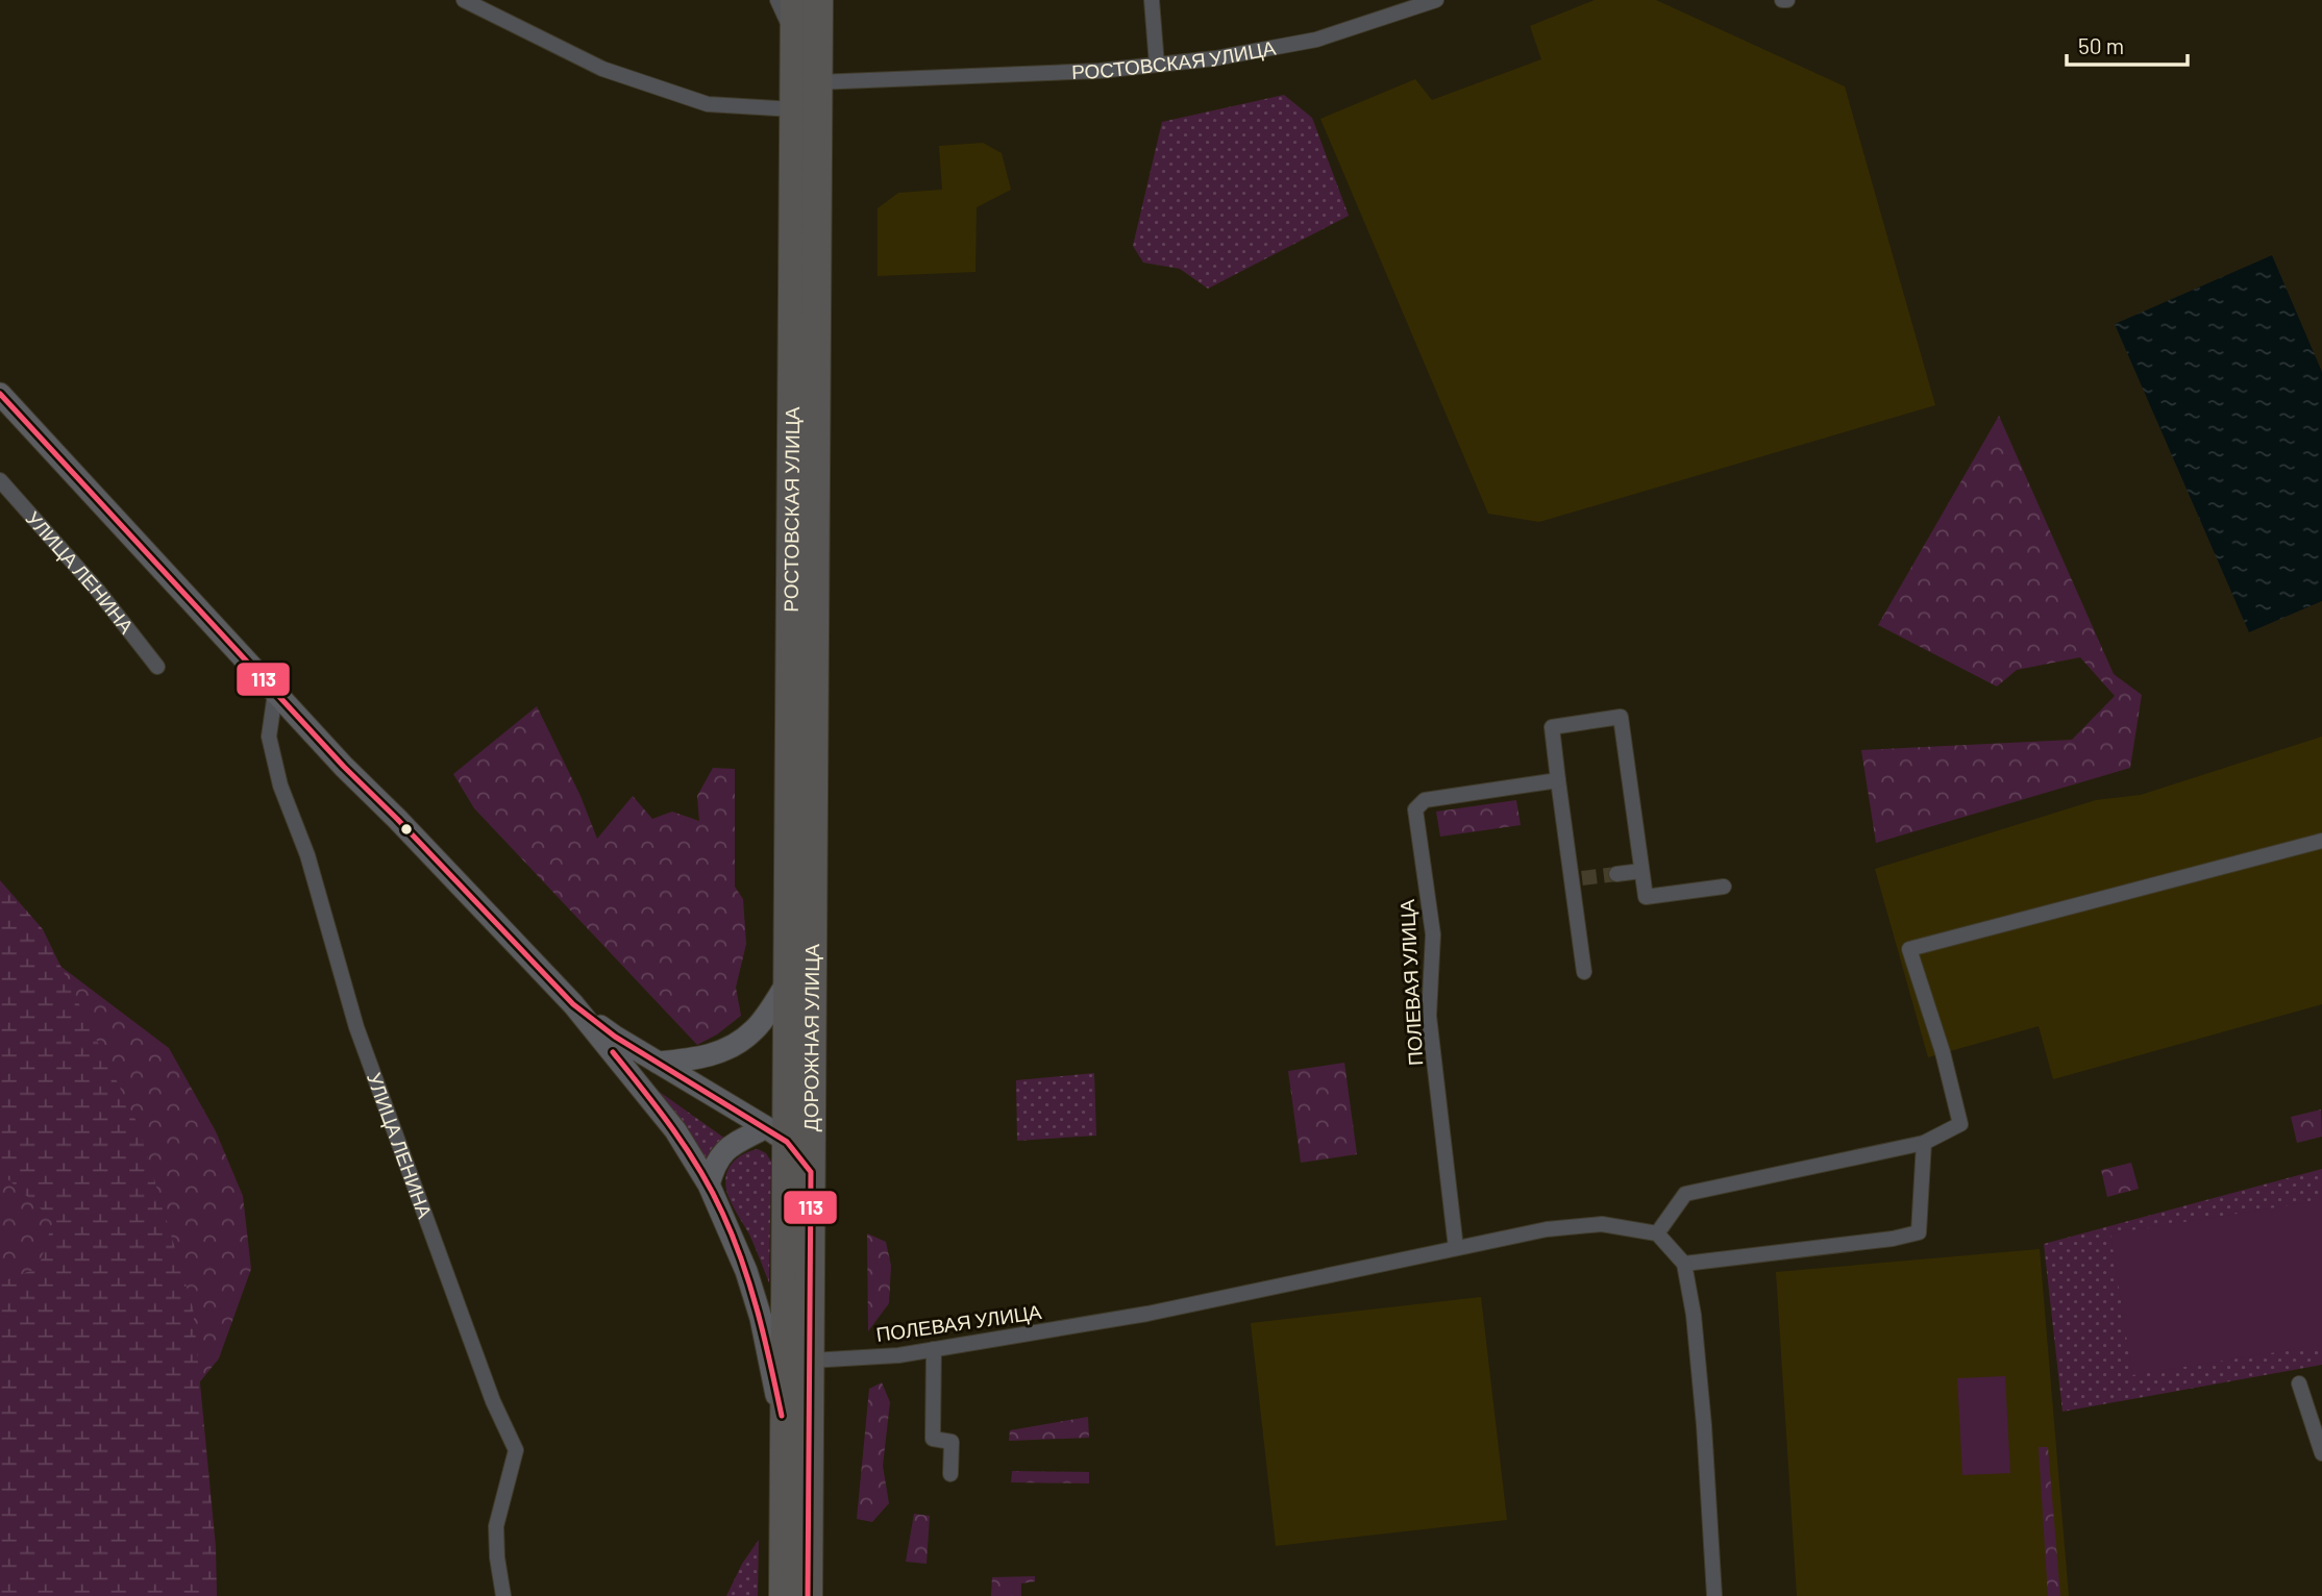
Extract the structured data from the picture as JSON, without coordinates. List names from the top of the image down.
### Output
{
  "streets": {
    "highway": ["РОСТОВСКАЯ УЛИЦА", "ДОРОЖНАЯ УЛИЦА"],
    "street": ["УЛИЦА ЛЕНИНА", "ПОЛЕВАЯ УЛИЦА"]
  },
  "crossings": [
    ["РОСТОВСКАЯ УЛИЦА", "ДОРОЖНАЯ УЛИЦА"],
    ["ПОЛЕВАЯ УЛИЦА", "ДОРОЖНАЯ УЛИЦА"]
  ],
  "lines": ["transit line 113"],
  "scale_bar": "50 m"
}
